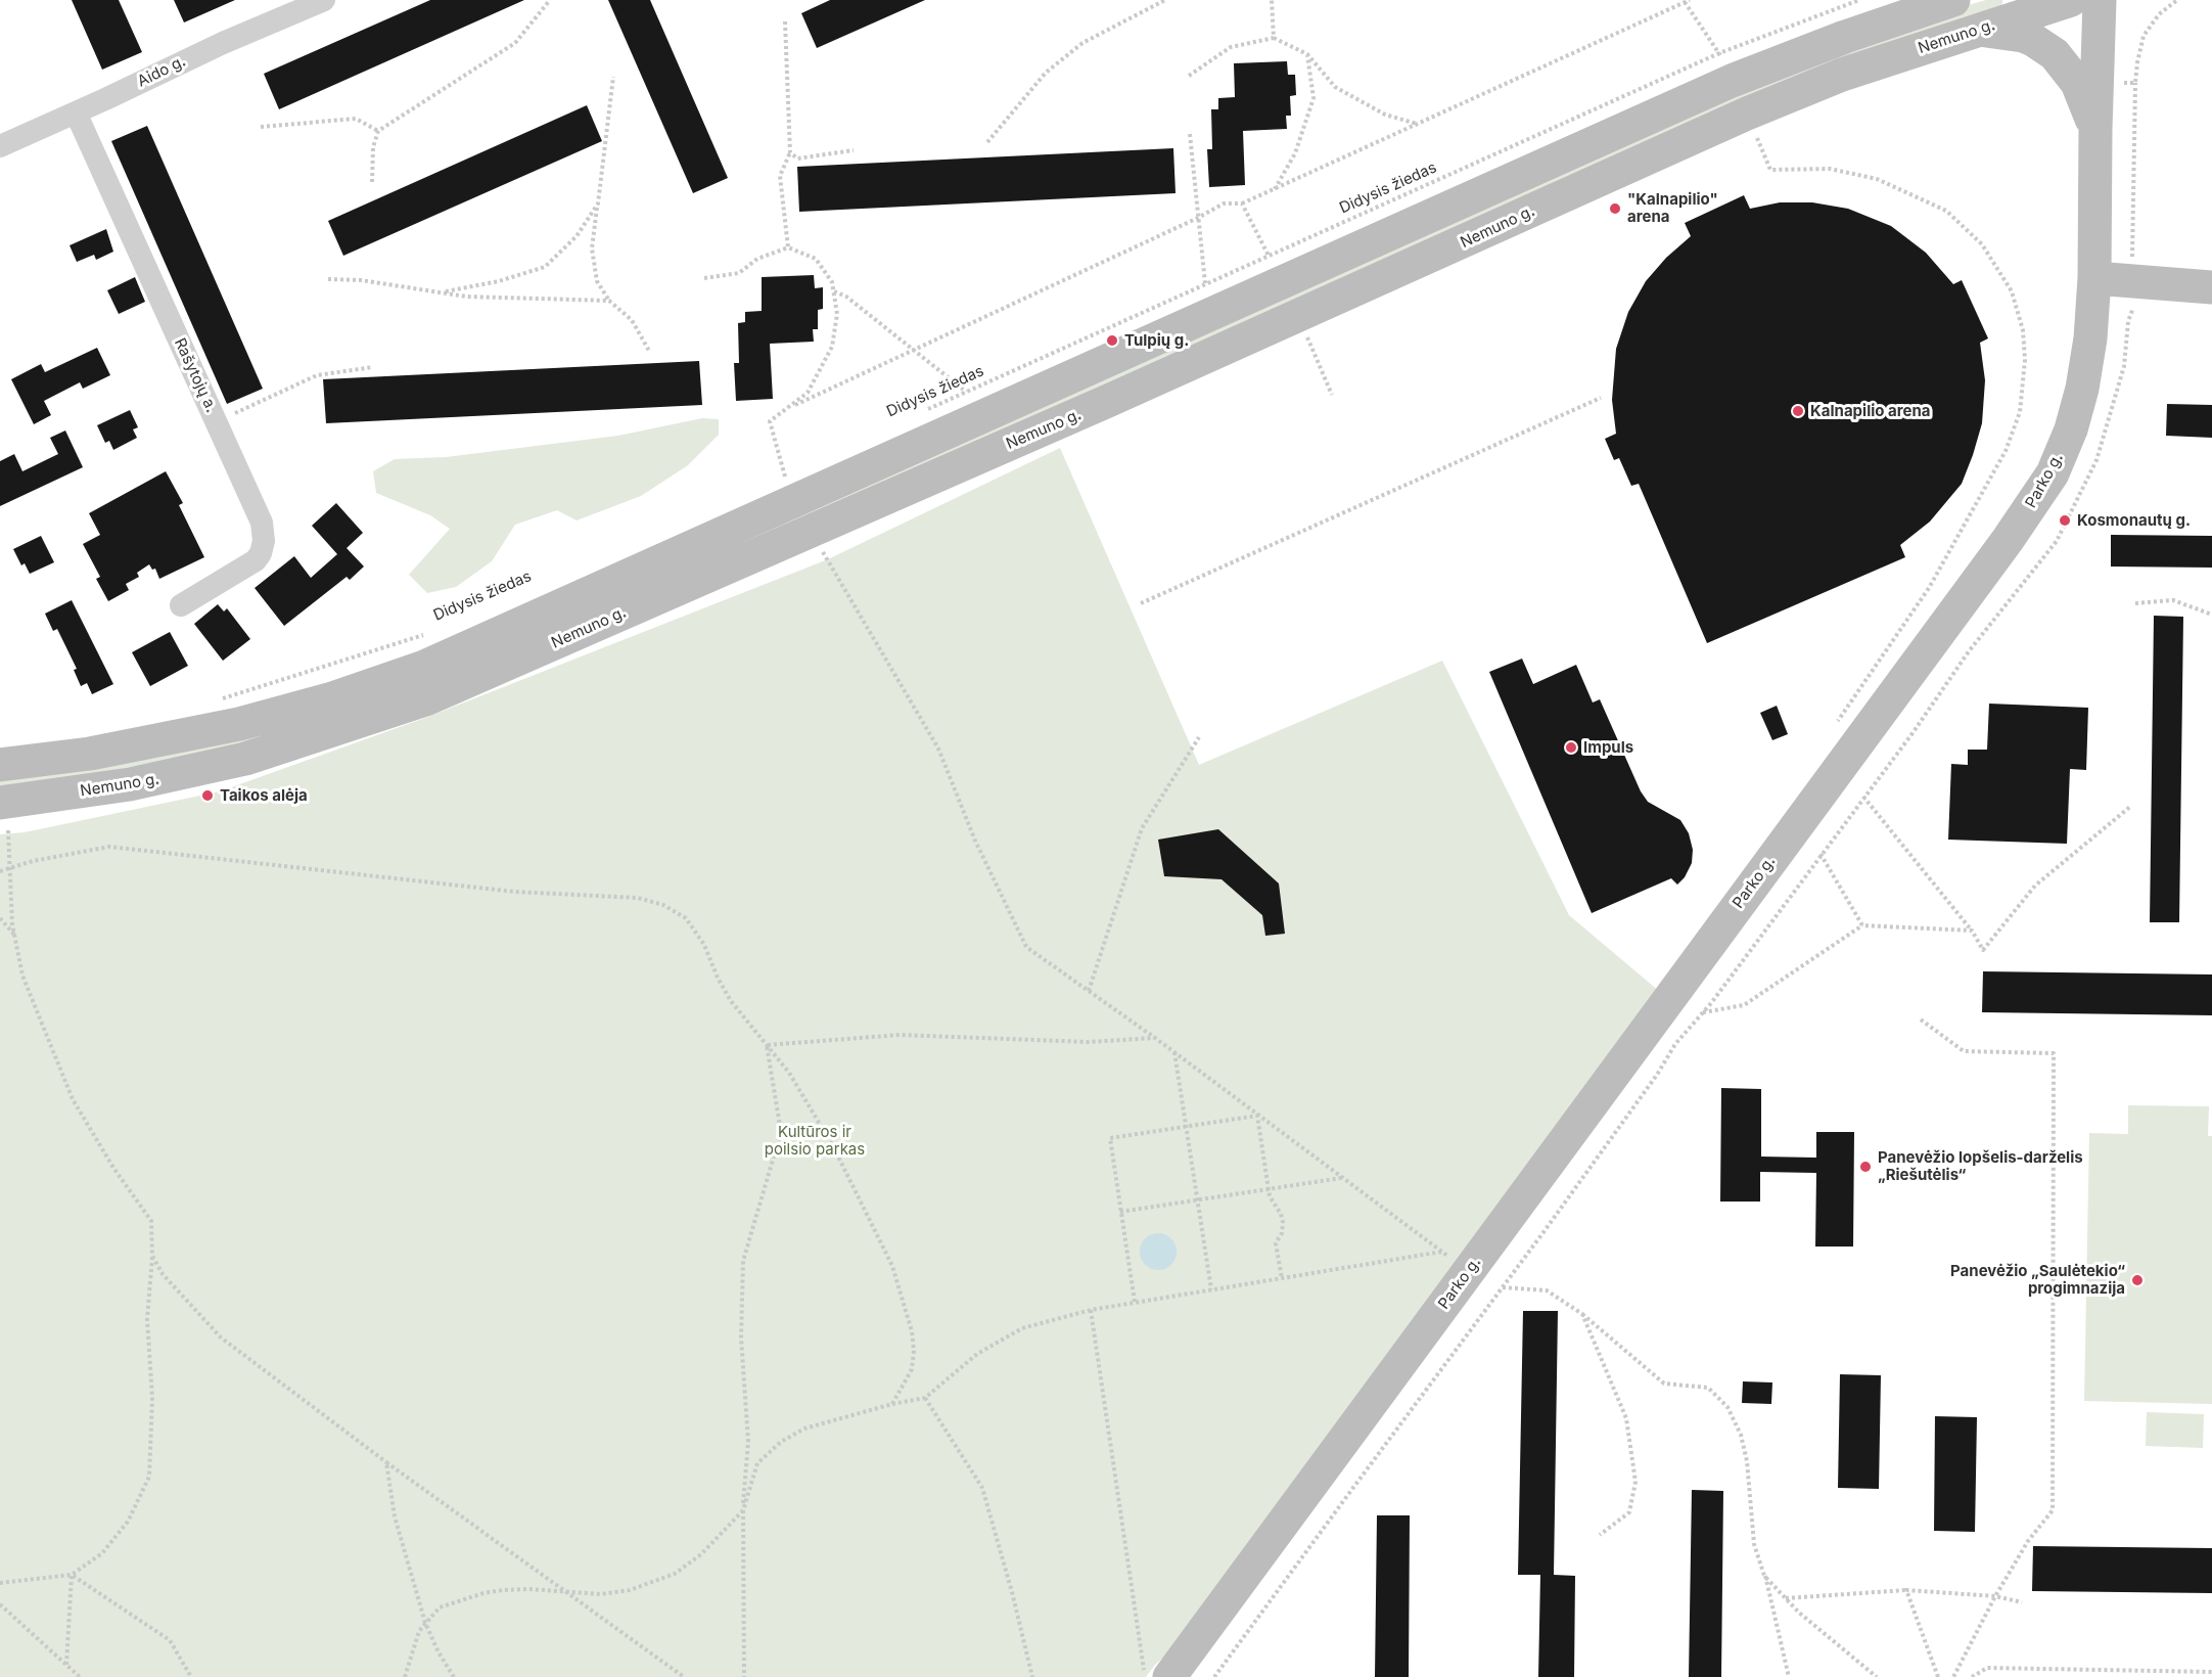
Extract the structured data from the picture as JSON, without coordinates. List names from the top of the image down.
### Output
{
  "streets": {
    "main road": ["Nemuno g.", "Parko g."],
    "street": ["Aido g.", "Rašytojų a."],
    "path": ["Didysis žiedas"]
  },
  "crossings": [
    ["Aido g.", "Rašytojų a."]
  ],
  "parks": ["Kultūros ir poilsio parkas"],
  "places": [
    "\"Kalnapilio\" arena",
    "Tulpių g.",
    "Kalnapilio arena",
    "Kosmonautų g.",
    "Impuls",
    "Taikos alėja",
    "Panevėžio lopšelis-darželis „Riešutėlis“",
    "Panevėžio „Saulėtekio“ progimnazija"
  ]
}
